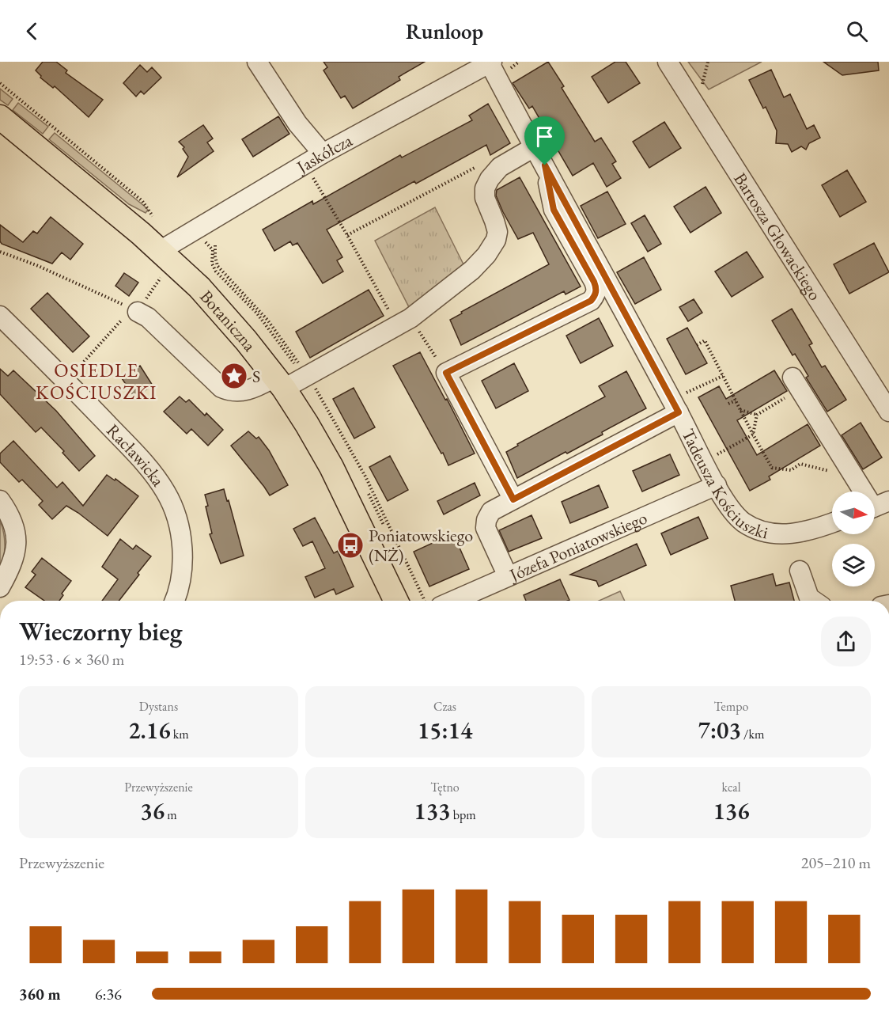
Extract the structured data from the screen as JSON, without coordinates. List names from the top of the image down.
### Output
{
  "streets": {
    "main road": ["Botaniczna"],
    "street": [
      "Jaskółcza",
      "Bartosza Głowackiego",
      "Racławicka",
      "Tadeusza Kościuszki",
      "Józefa Poniatowskiego"
    ]
  },
  "crossings": [
    ["Jaskółcza", "Botaniczna"],
    ["Jaskółcza", "Tadeusza Kościuszki"],
    ["Tadeusza Kościuszki", "Józefa Poniatowskiego"]
  ],
  "districts": ["OSIEDLE KOŚCIUSZKI"],
  "places": {
    "place": ["S"],
    "bus stop": ["Poniatowskiego (NŻ)"]
  },
  "north": "right",
  "page": {
    "header": "Runloop",
    "heading": ["Wieczorny bieg", "19:53 · 6 × 360 m"],
    "stats": [
      ["Dystans", "2.16 km"],
      ["Czas", "15:14"],
      ["Tempo", "7:03 /km"],
      ["Przewyższenie", "36 m"],
      ["Tętno", "133 bpm"],
      ["kcal", "136"]
    ],
    "chart": ["Przewyższenie", "205–210 m"],
    "list": [
      {
        "name": "360 m",
        "note": "6:36"
      }
    ]
  }
}
